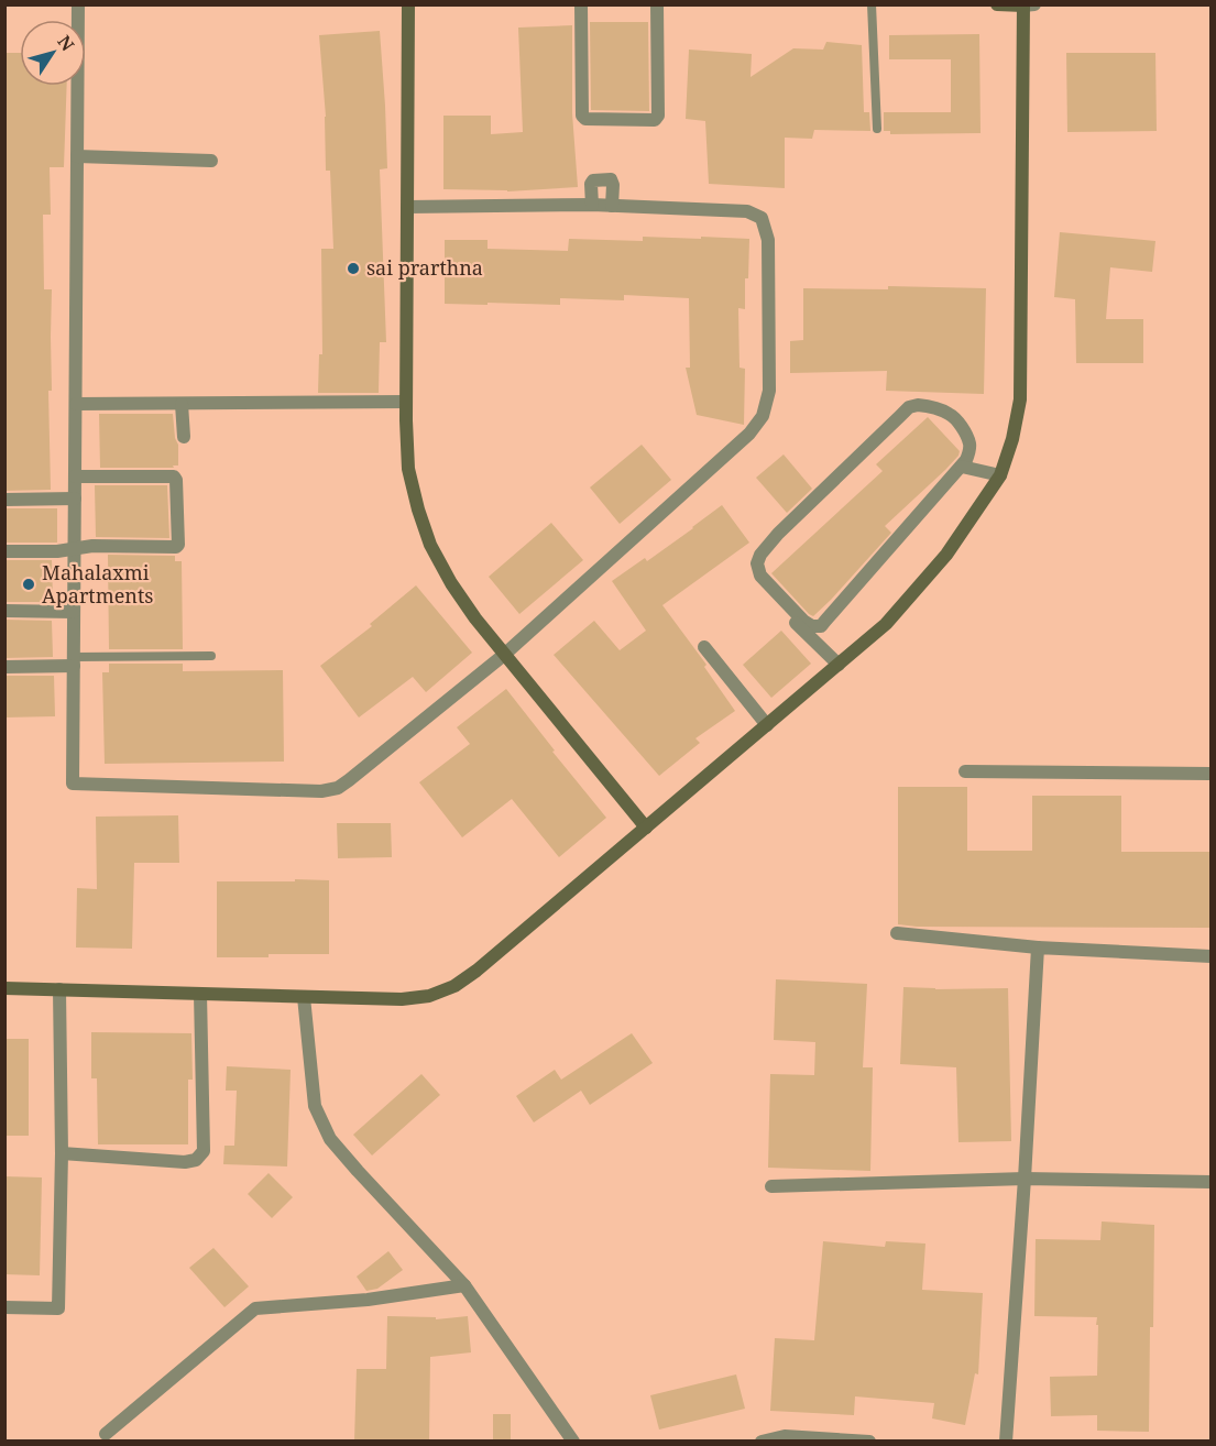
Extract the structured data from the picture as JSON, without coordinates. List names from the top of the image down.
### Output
{
  "places": ["sai prarthna", "Mahalaxmi Apartments"],
  "north": "top right"
}
